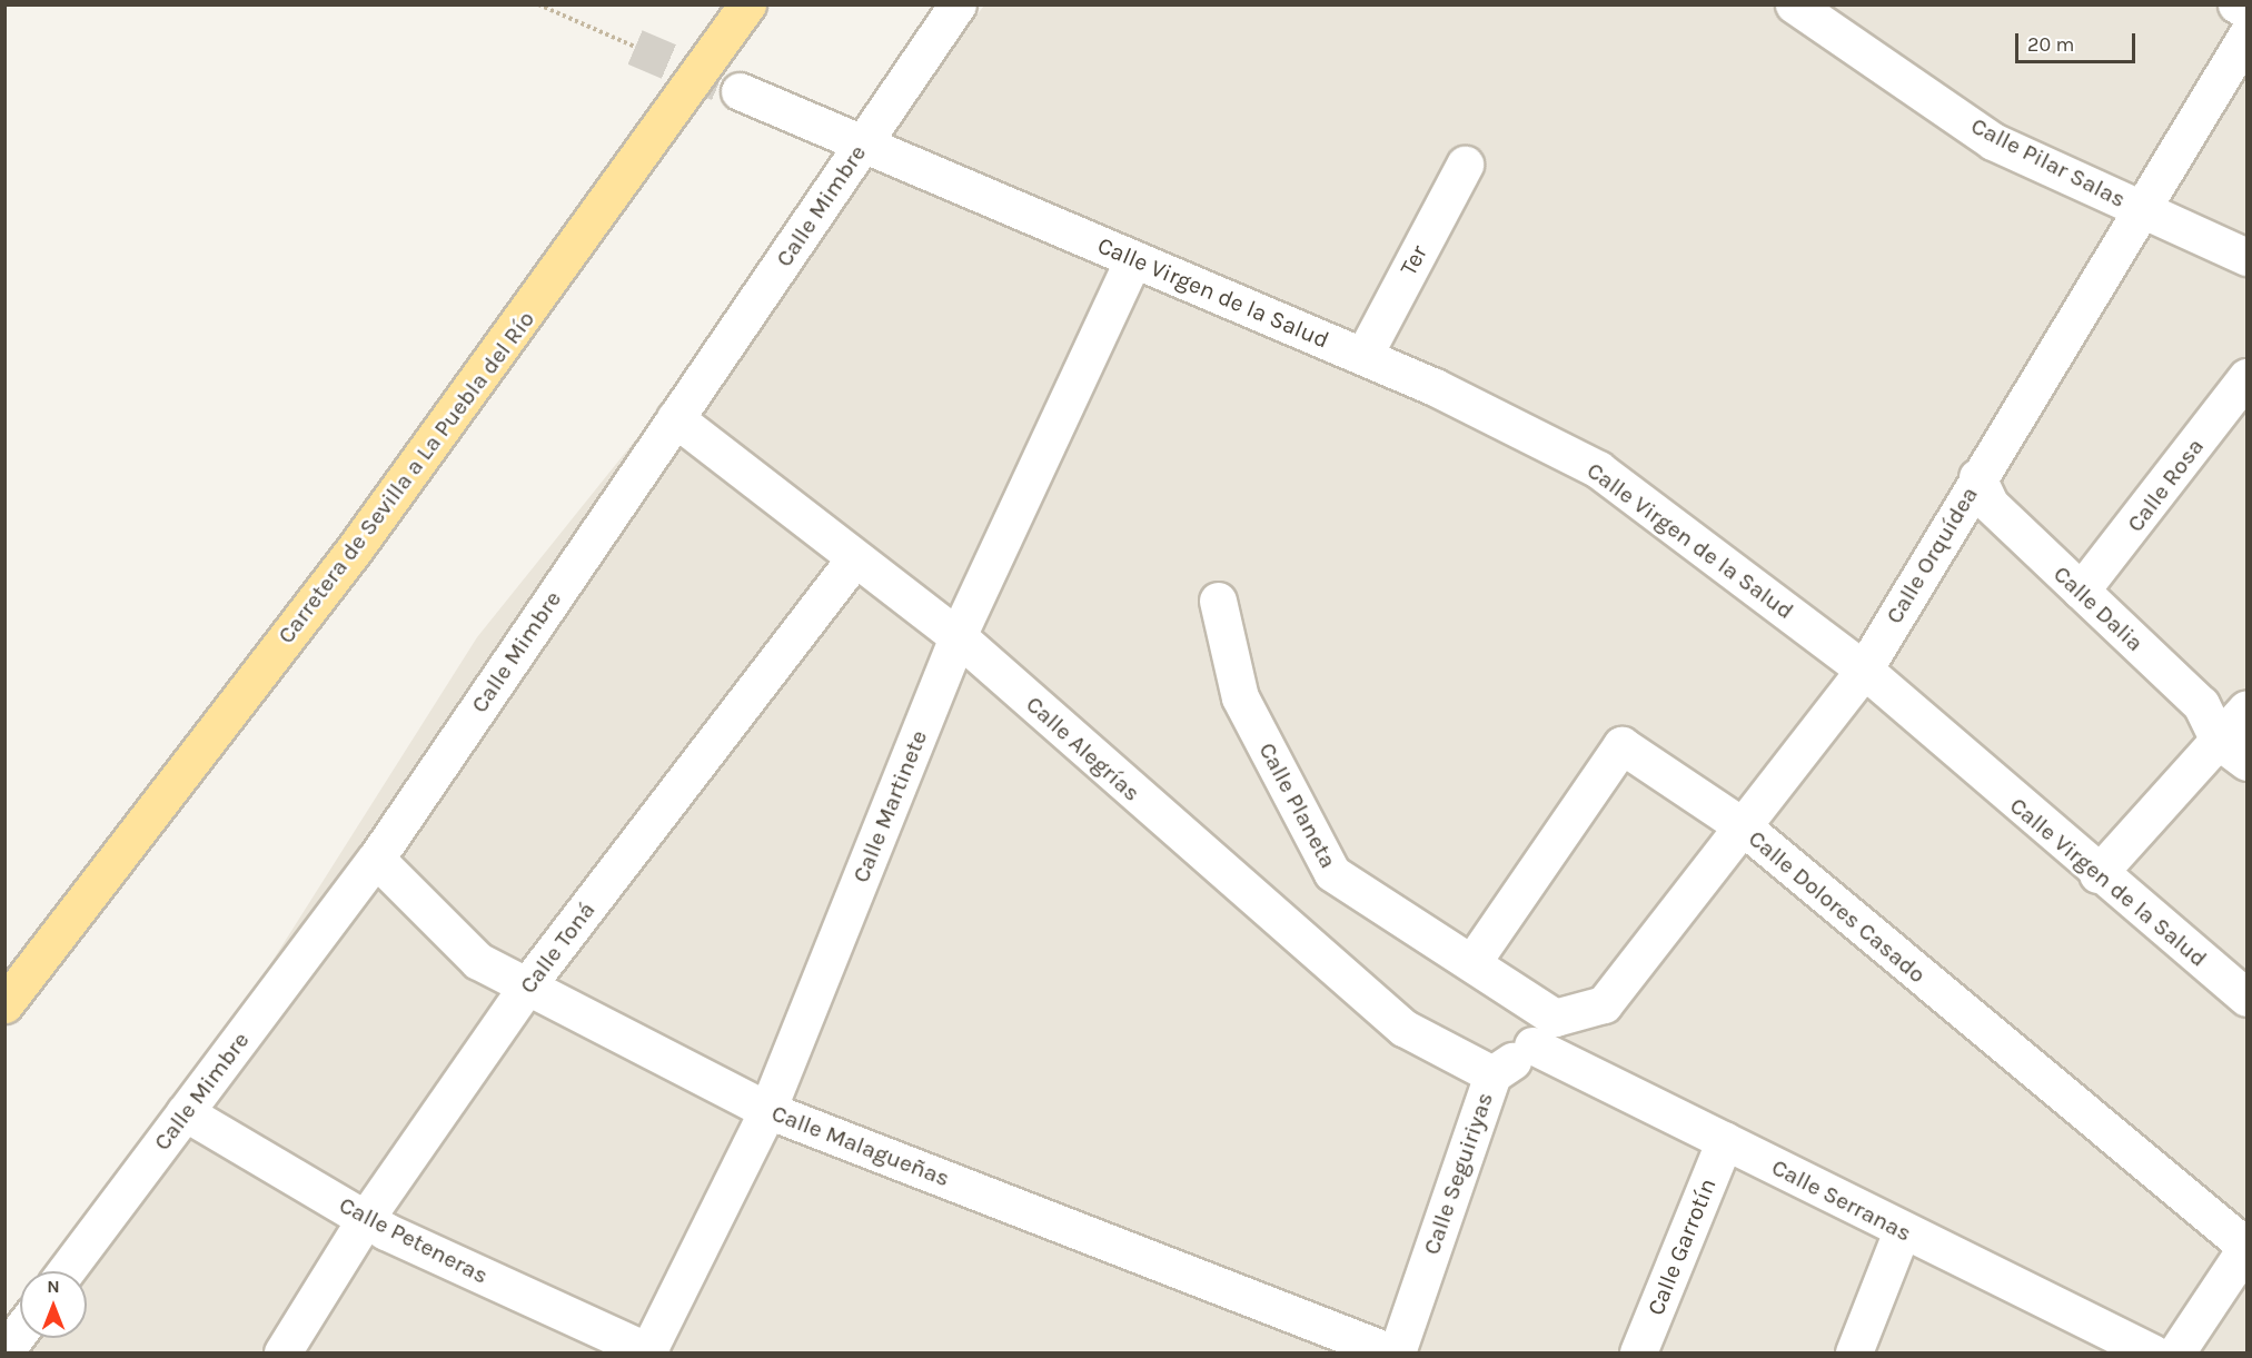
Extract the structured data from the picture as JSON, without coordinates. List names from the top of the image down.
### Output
{
  "streets": {
    "main road": ["Carretera de Sevilla a La Puebla del Río"],
    "street": [
      "Calle Pilar Salas",
      "Calle Mimbre",
      "Ter",
      "Calle Virgen de la Salud",
      "Calle Rosa",
      "Calle Orquídea",
      "Calle Dalia",
      "Calle Alegrías",
      "Calle Planeta",
      "Calle Martinete",
      "Calle Dolores Casado",
      "Calle Toná",
      "Calle Malagueñas",
      "Calle Seguiriyas",
      "Calle Serranas",
      "Calle Peteneras",
      "Calle Garrotín"
    ]
  },
  "crossings": [
    ["Calle Pilar Salas", "Calle Orquídea"],
    ["Calle Mimbre", "Calle Virgen de la Salud"],
    ["Calle Mimbre", "Calle Alegrías"],
    ["Calle Mimbre", "Calle Malagueñas"],
    ["Calle Mimbre", "Calle Peteneras"],
    ["Ter", "Calle Virgen de la Salud"],
    ["Calle Virgen de la Salud", "Calle Orquídea"],
    ["Calle Virgen de la Salud", "Calle Martinete"],
    ["Calle Rosa", "Calle Dalia"],
    ["Calle Orquídea", "Calle Dalia"],
    ["Calle Orquídea", "Calle Planeta"],
    ["Calle Orquídea", "Calle Dolores Casado"],
    ["Calle Orquídea", "Calle Seguiriyas"],
    ["Calle Alegrías", "Calle Martinete"],
    ["Calle Alegrías", "Calle Toná"],
    ["Calle Alegrías", "Calle Seguiriyas"],
    ["Calle Planeta", "Calle Dolores Casado"],
    ["Calle Planeta", "Calle Seguiriyas"],
    ["Calle Martinete", "Calle Malagueñas"],
    ["Calle Martinete", "Calle Peteneras"],
    ["Calle Toná", "Calle Malagueñas"],
    ["Calle Toná", "Calle Peteneras"],
    ["Calle Malagueñas", "Calle Seguiriyas"],
    ["Calle Seguiriyas", "Calle Serranas"],
    ["Calle Serranas", "Calle Garrotín"]
  ],
  "scale_bar": "20 m",
  "north": "top"
}
